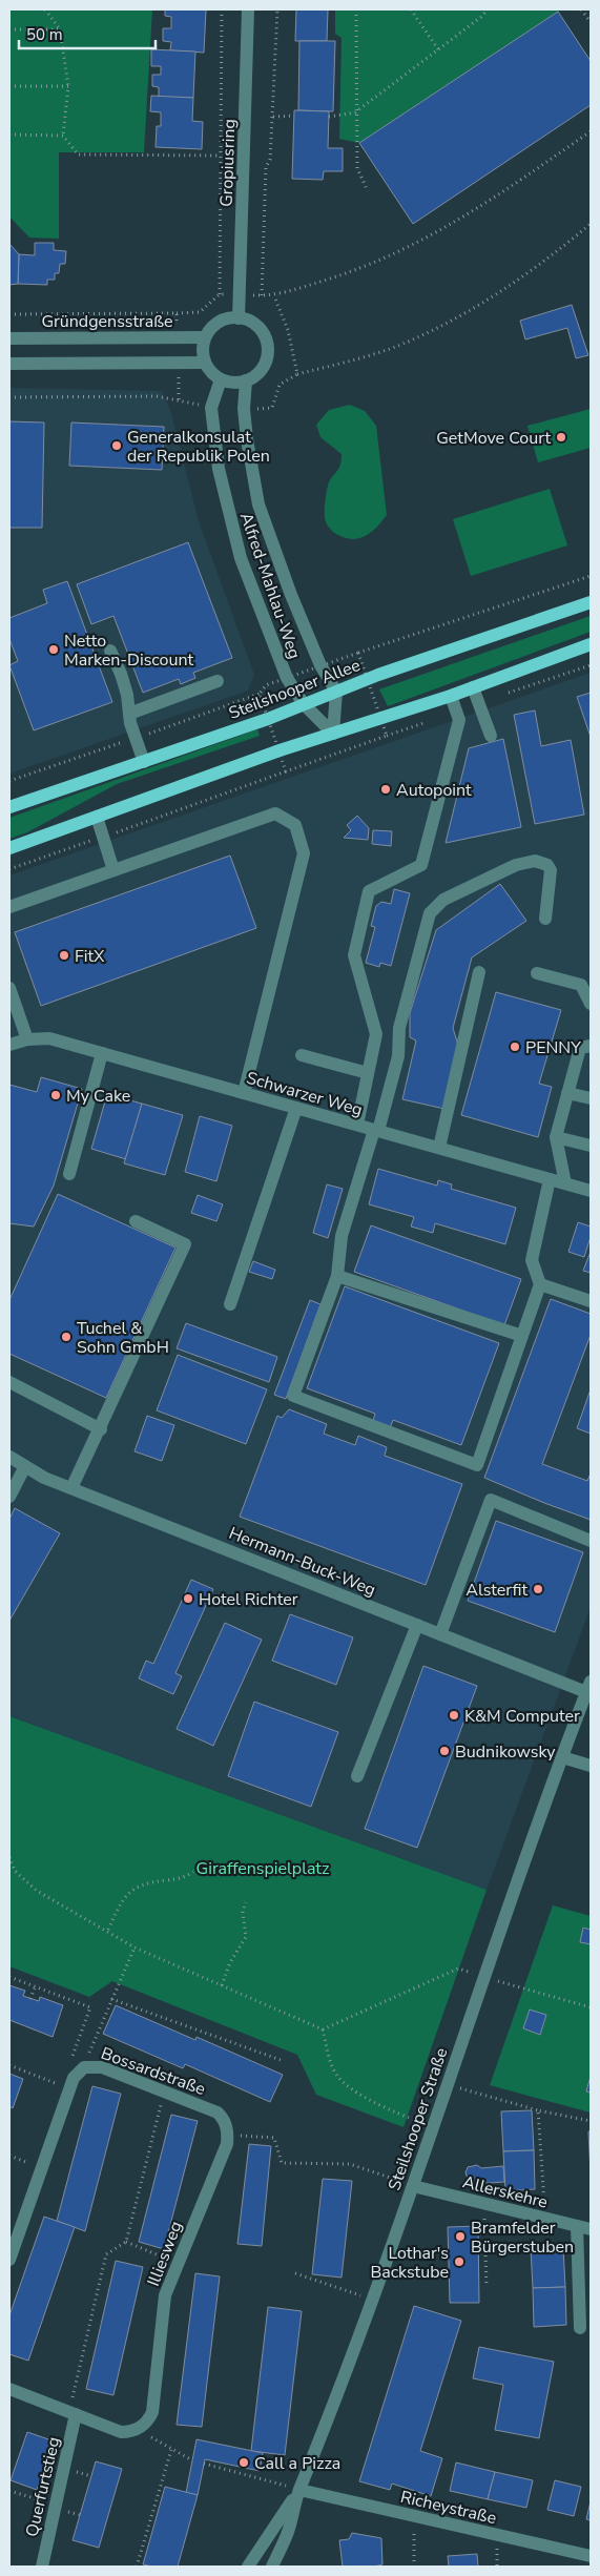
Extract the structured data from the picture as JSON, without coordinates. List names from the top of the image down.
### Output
{
  "streets": {
    "main road": ["Steilshooper Allee"],
    "street": [
      "Gropiusring",
      "Gründgensstraße",
      "Alfred-Mahlau-Weg",
      "Schwarzer Weg",
      "Hermann-Buck-Weg",
      "Bossardstraße",
      "Steilshooper Straße",
      "Allerskehre",
      "Illiesweg",
      "Querfurtstieg",
      "Richeystraße"
    ]
  },
  "crossings": [
    ["Gropiusring", "Gründgensstraße"],
    ["Gropiusring", "Alfred-Mahlau-Weg"],
    ["Gründgensstraße", "Alfred-Mahlau-Weg"],
    ["Alfred-Mahlau-Weg", "Steilshooper Allee"],
    ["Hermann-Buck-Weg", "Steilshooper Straße"],
    ["Bossardstraße", "Illiesweg"],
    ["Steilshooper Straße", "Allerskehre"],
    ["Steilshooper Straße", "Richeystraße"]
  ],
  "parks": ["Giraffenspielplatz"],
  "places": [
    "GetMove Court",
    "Generalkonsulat der Republik Polen",
    "Netto Marken-Discount",
    "Autopoint",
    "FitX",
    "PENNY",
    "My Cake",
    "Tuchel & Sohn GmbH",
    "Alsterfit",
    "Hotel Richter",
    "K&M Computer",
    "Budnikowsky",
    "Bramfelder Bürgerstuben",
    "Lothar's Backstube",
    "Call a Pizza"
  ],
  "scale_bar": "50 m"
}
